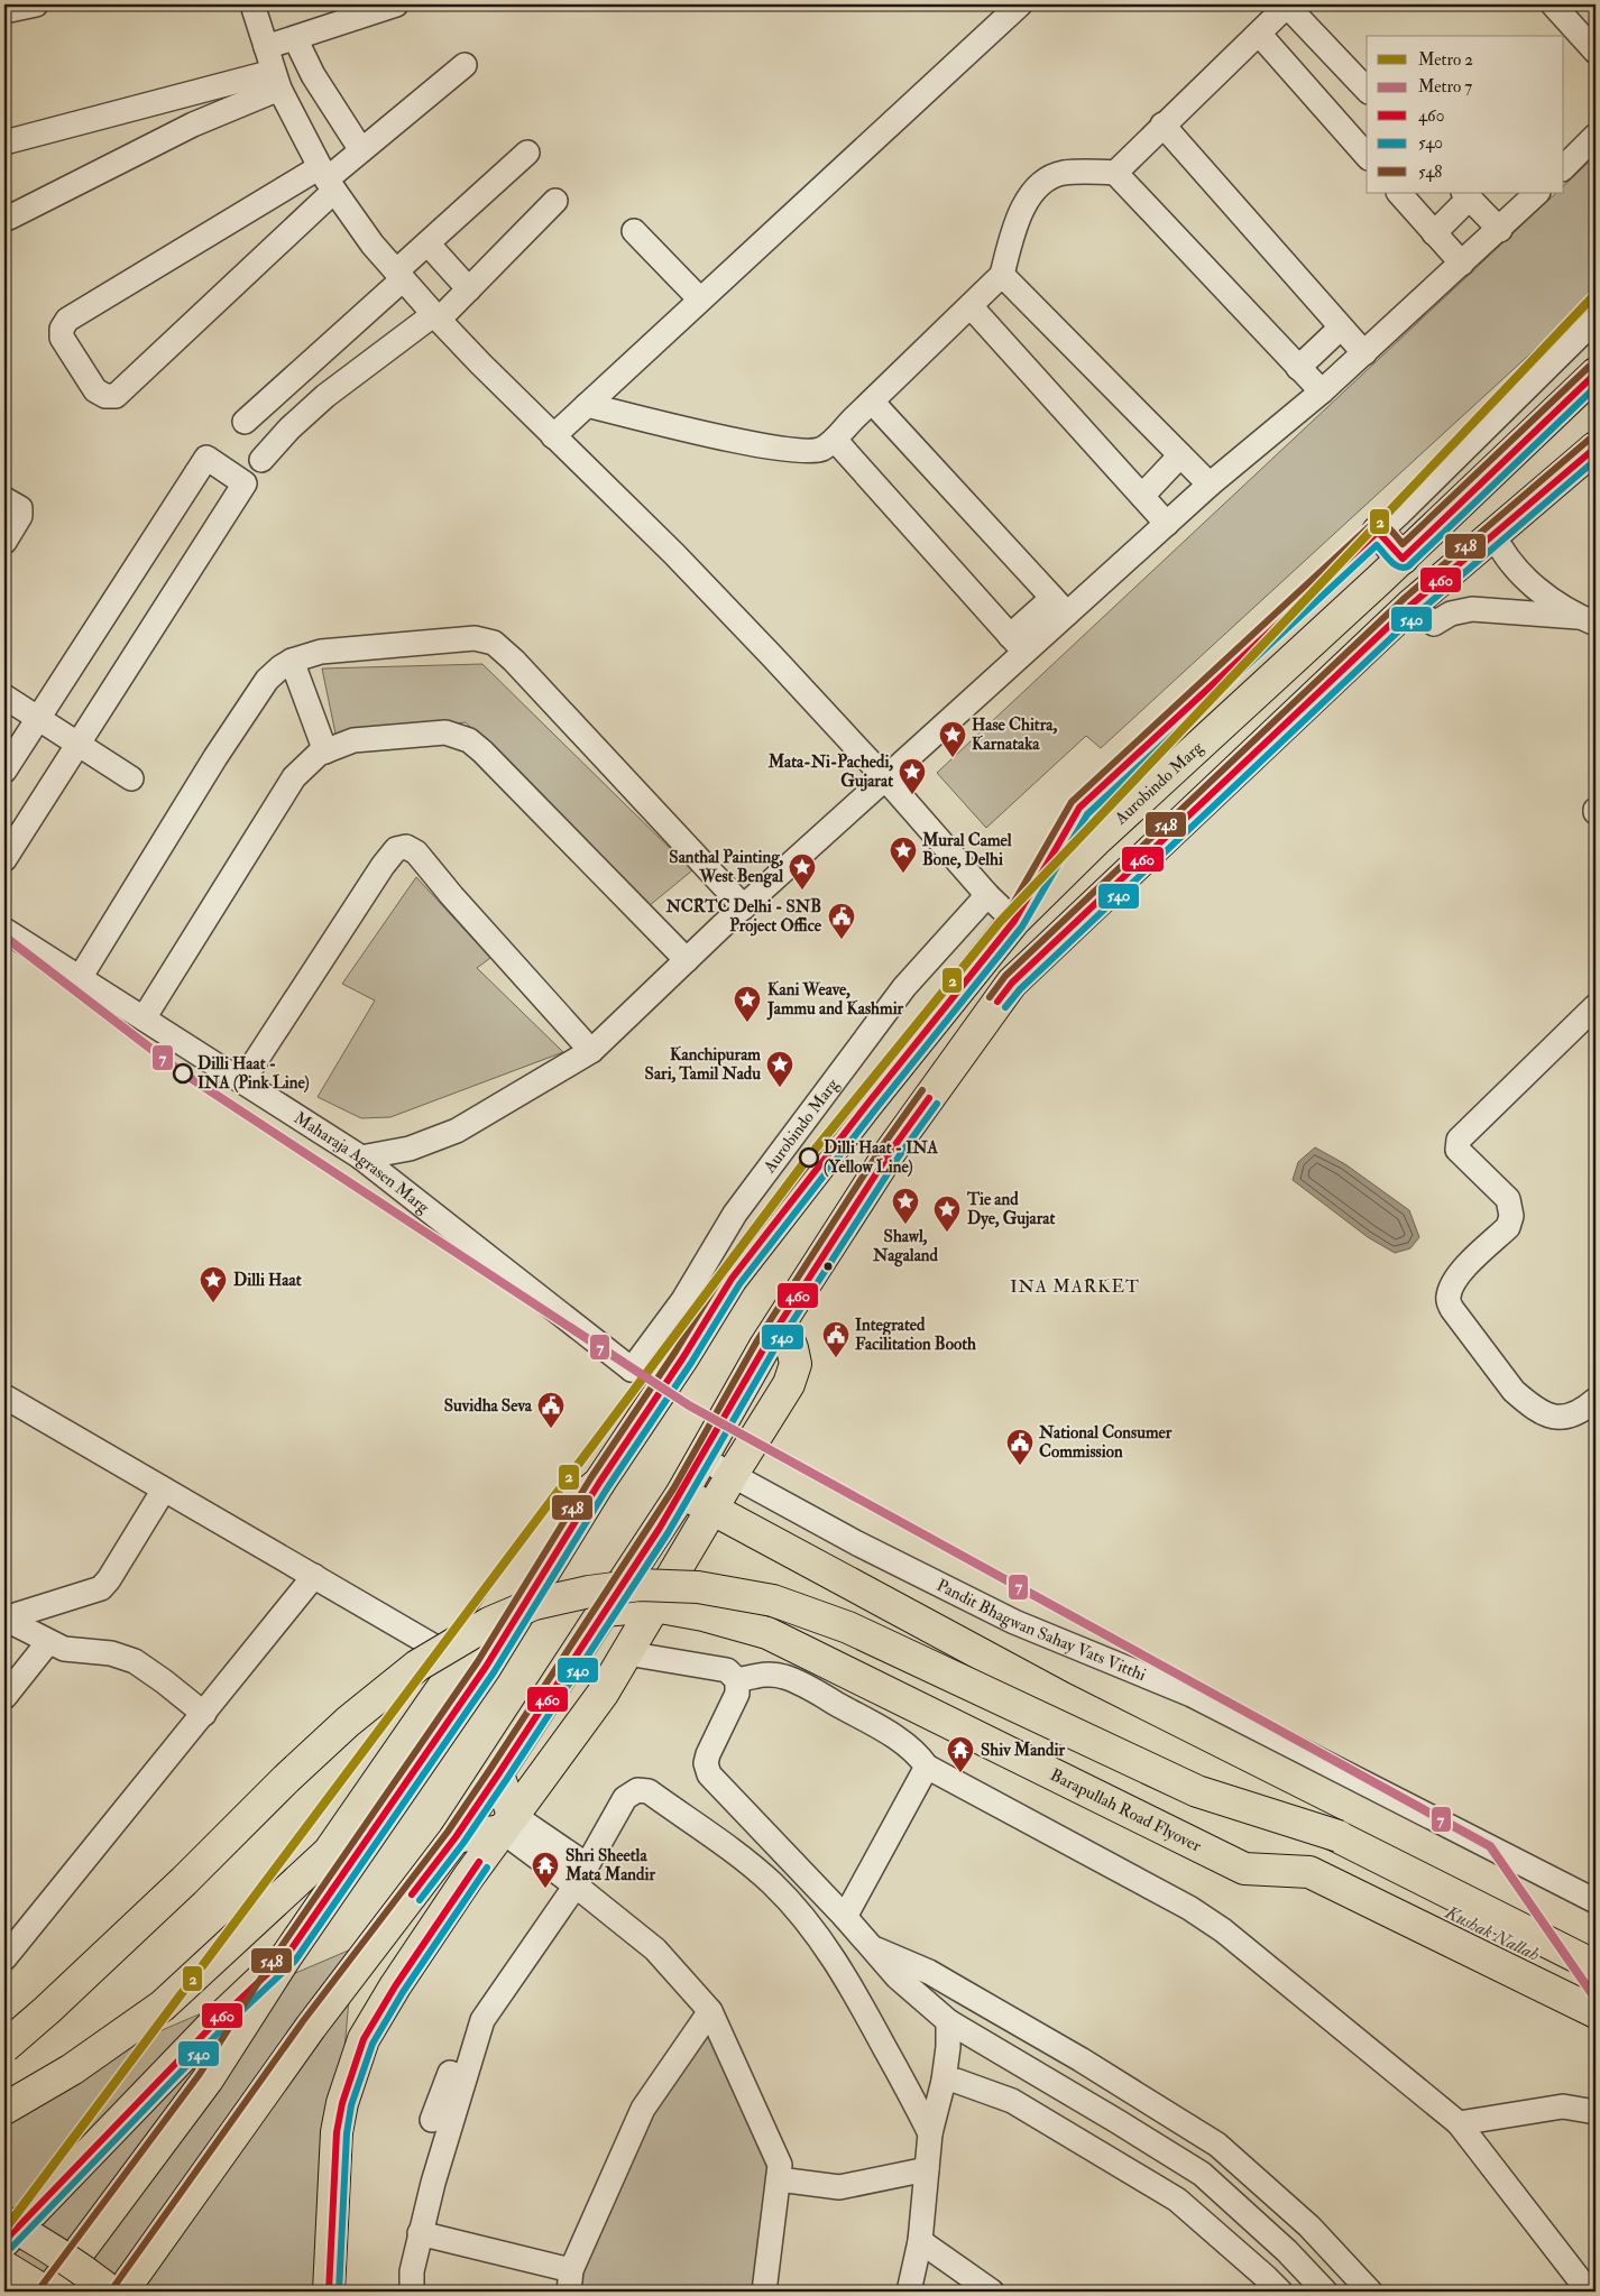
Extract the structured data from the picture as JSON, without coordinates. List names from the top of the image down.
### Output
{
  "streets": {
    "main road": ["Aurobindo Marg", "Barapullah Road Flyover"],
    "street": ["Maharaja Agrasen Marg", "Pandit Bhagwan Sahay Vats Vitthi"]
  },
  "crossings": [
    ["Aurobindo Marg", "Maharaja Agrasen Marg"]
  ],
  "districts": ["INA MARKET"],
  "water": ["Kushak Nallah"],
  "places": {
    "place": [
      "Hase Chitra, Karnataka",
      "Mata-Ni-Pachedi, Gujarat",
      "Mural Camel Bone, Delhi",
      "Santhal Painting, West Bengal",
      "Kani Weave, Jammu and Kashmir",
      "Kanchipuram Sari, Tamil Nadu",
      "Shawl, Nagaland",
      "Tie and Dye, Gujarat",
      "Dilli Haat"
    ],
    "public building": [
      "NCRTC Delhi - SNB Project Office",
      "Integrated Facilitation Booth",
      "Suvidha Seva",
      "National Consumer Commission"
    ],
    "other": ["Dilli Haat - INA (Pink Line)", "Dilli Haat - INA (Yellow Line)"],
    "temple": ["Shiv Mandir", "Shri Sheetla Mata Mandir"]
  },
  "lines": [
    "metro line 2",
    "transit line 548",
    "transit line 460",
    "transit line 540",
    "metro line 7"
  ],
  "legend": [
    "Metro 2",
    "Metro 7",
    "460",
    "540",
    "548"
  ]
}
